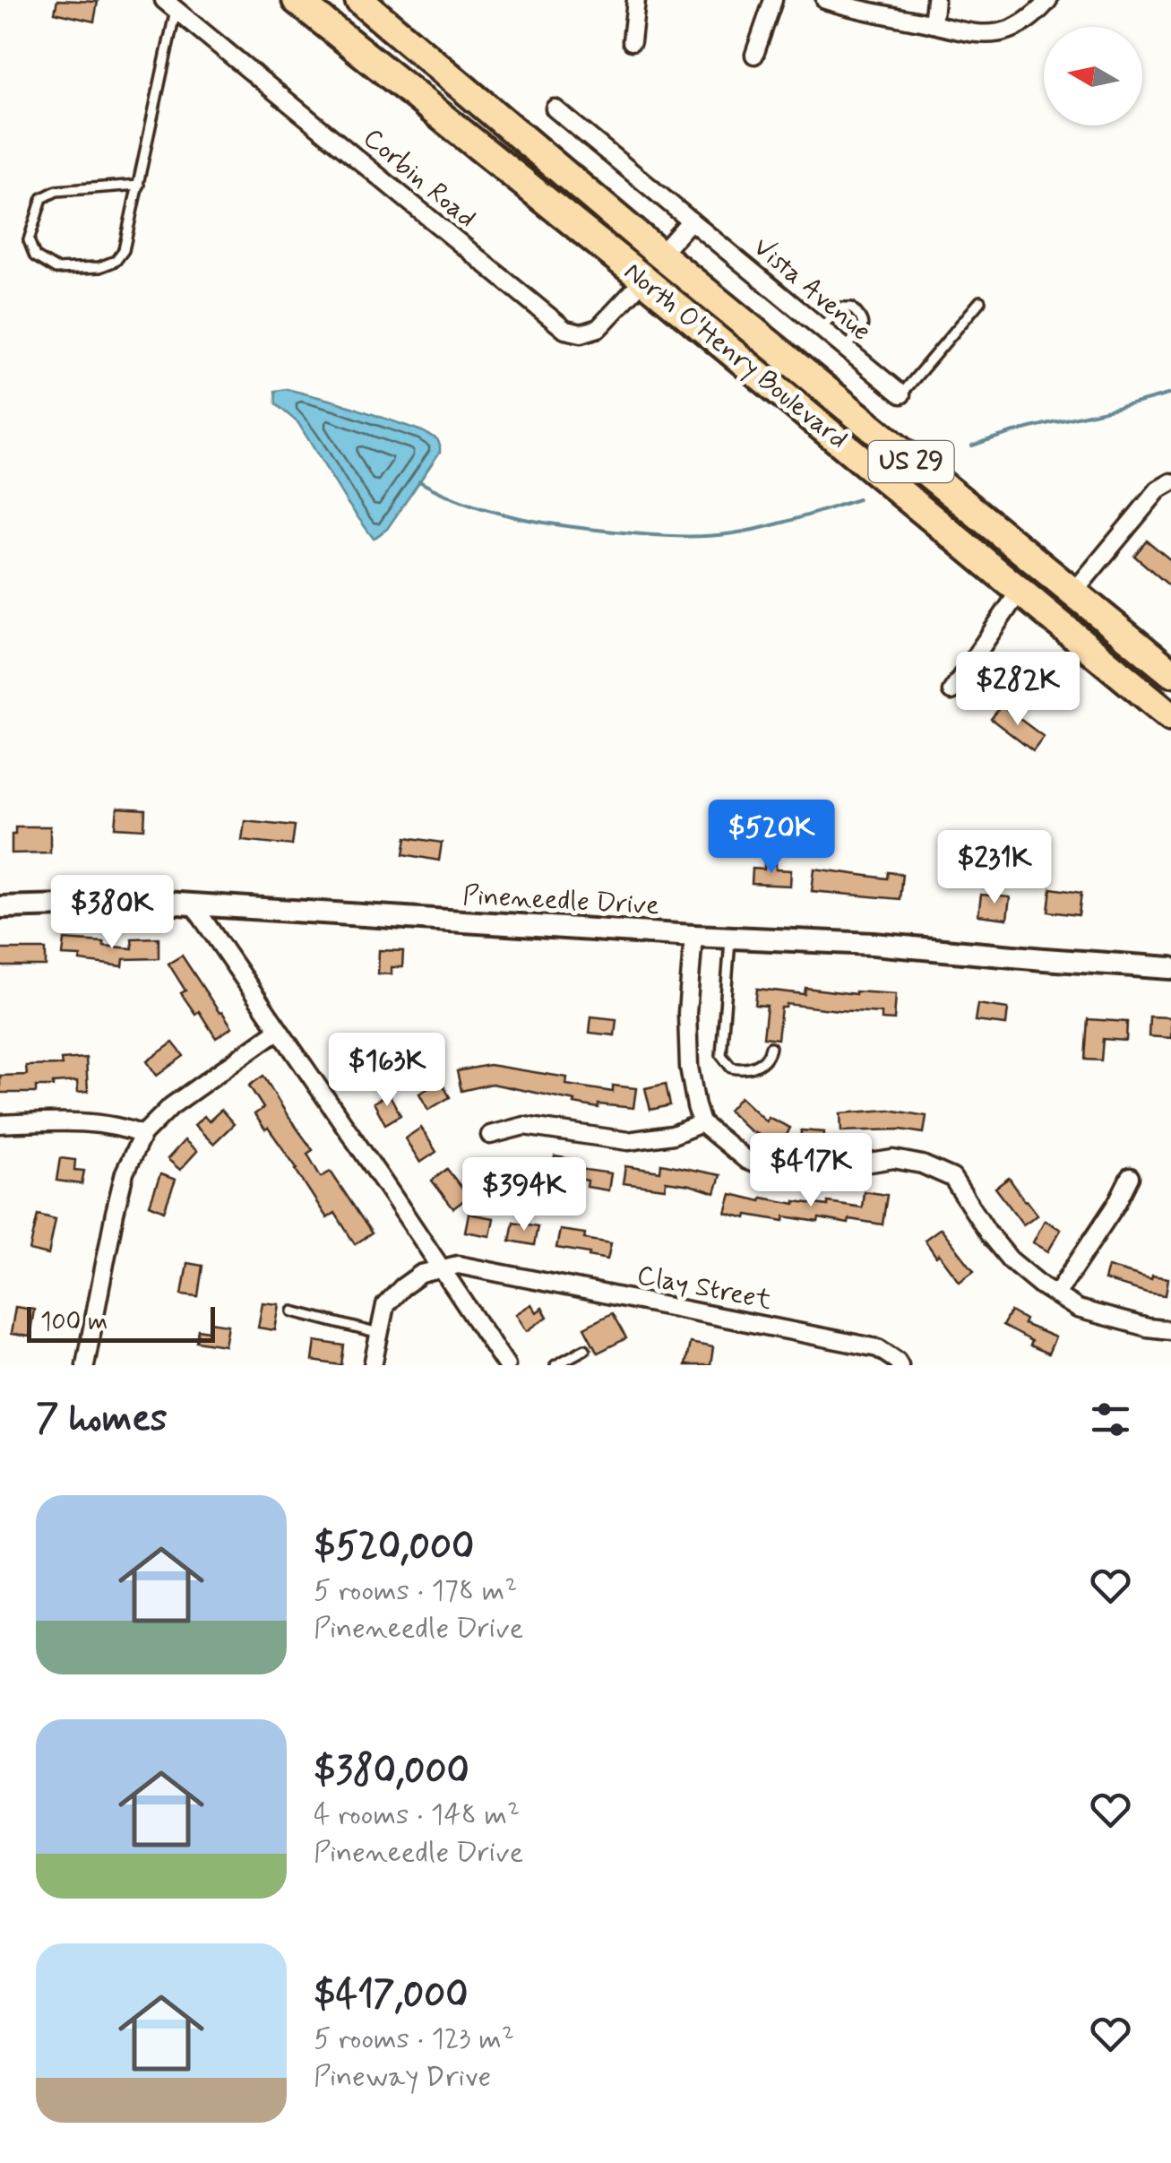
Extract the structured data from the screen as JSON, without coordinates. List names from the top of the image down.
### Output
{
  "streets": {
    "highway": ["North O'Henry Boulevard", "US 29"],
    "street": [
      "Corbin Road",
      "Vista Avenue",
      "Pineneedle Drive",
      "Clay Street"
    ]
  },
  "crossings": [
    ["Corbin Road", "North O'Henry Boulevard"]
  ],
  "scale_bar": "100 m",
  "north": "left",
  "page": {
    "price": [
      "$282K",
      "$520K",
      "$231K",
      "$380K",
      "$163K",
      "$417K",
      "$394K"
    ],
    "scale": "100 m",
    "heading": "7 homes",
    "list": [
      {
        "name": "$520,000",
        "note": "5 rooms · 178 m² · Pineneedle Drive"
      },
      {
        "name": "$380,000",
        "note": "4 rooms · 148 m² · Pineneedle Drive"
      },
      {
        "name": "$417,000",
        "note": "5 rooms · 123 m² · Pineway Drive"
      }
    ]
  }
}
